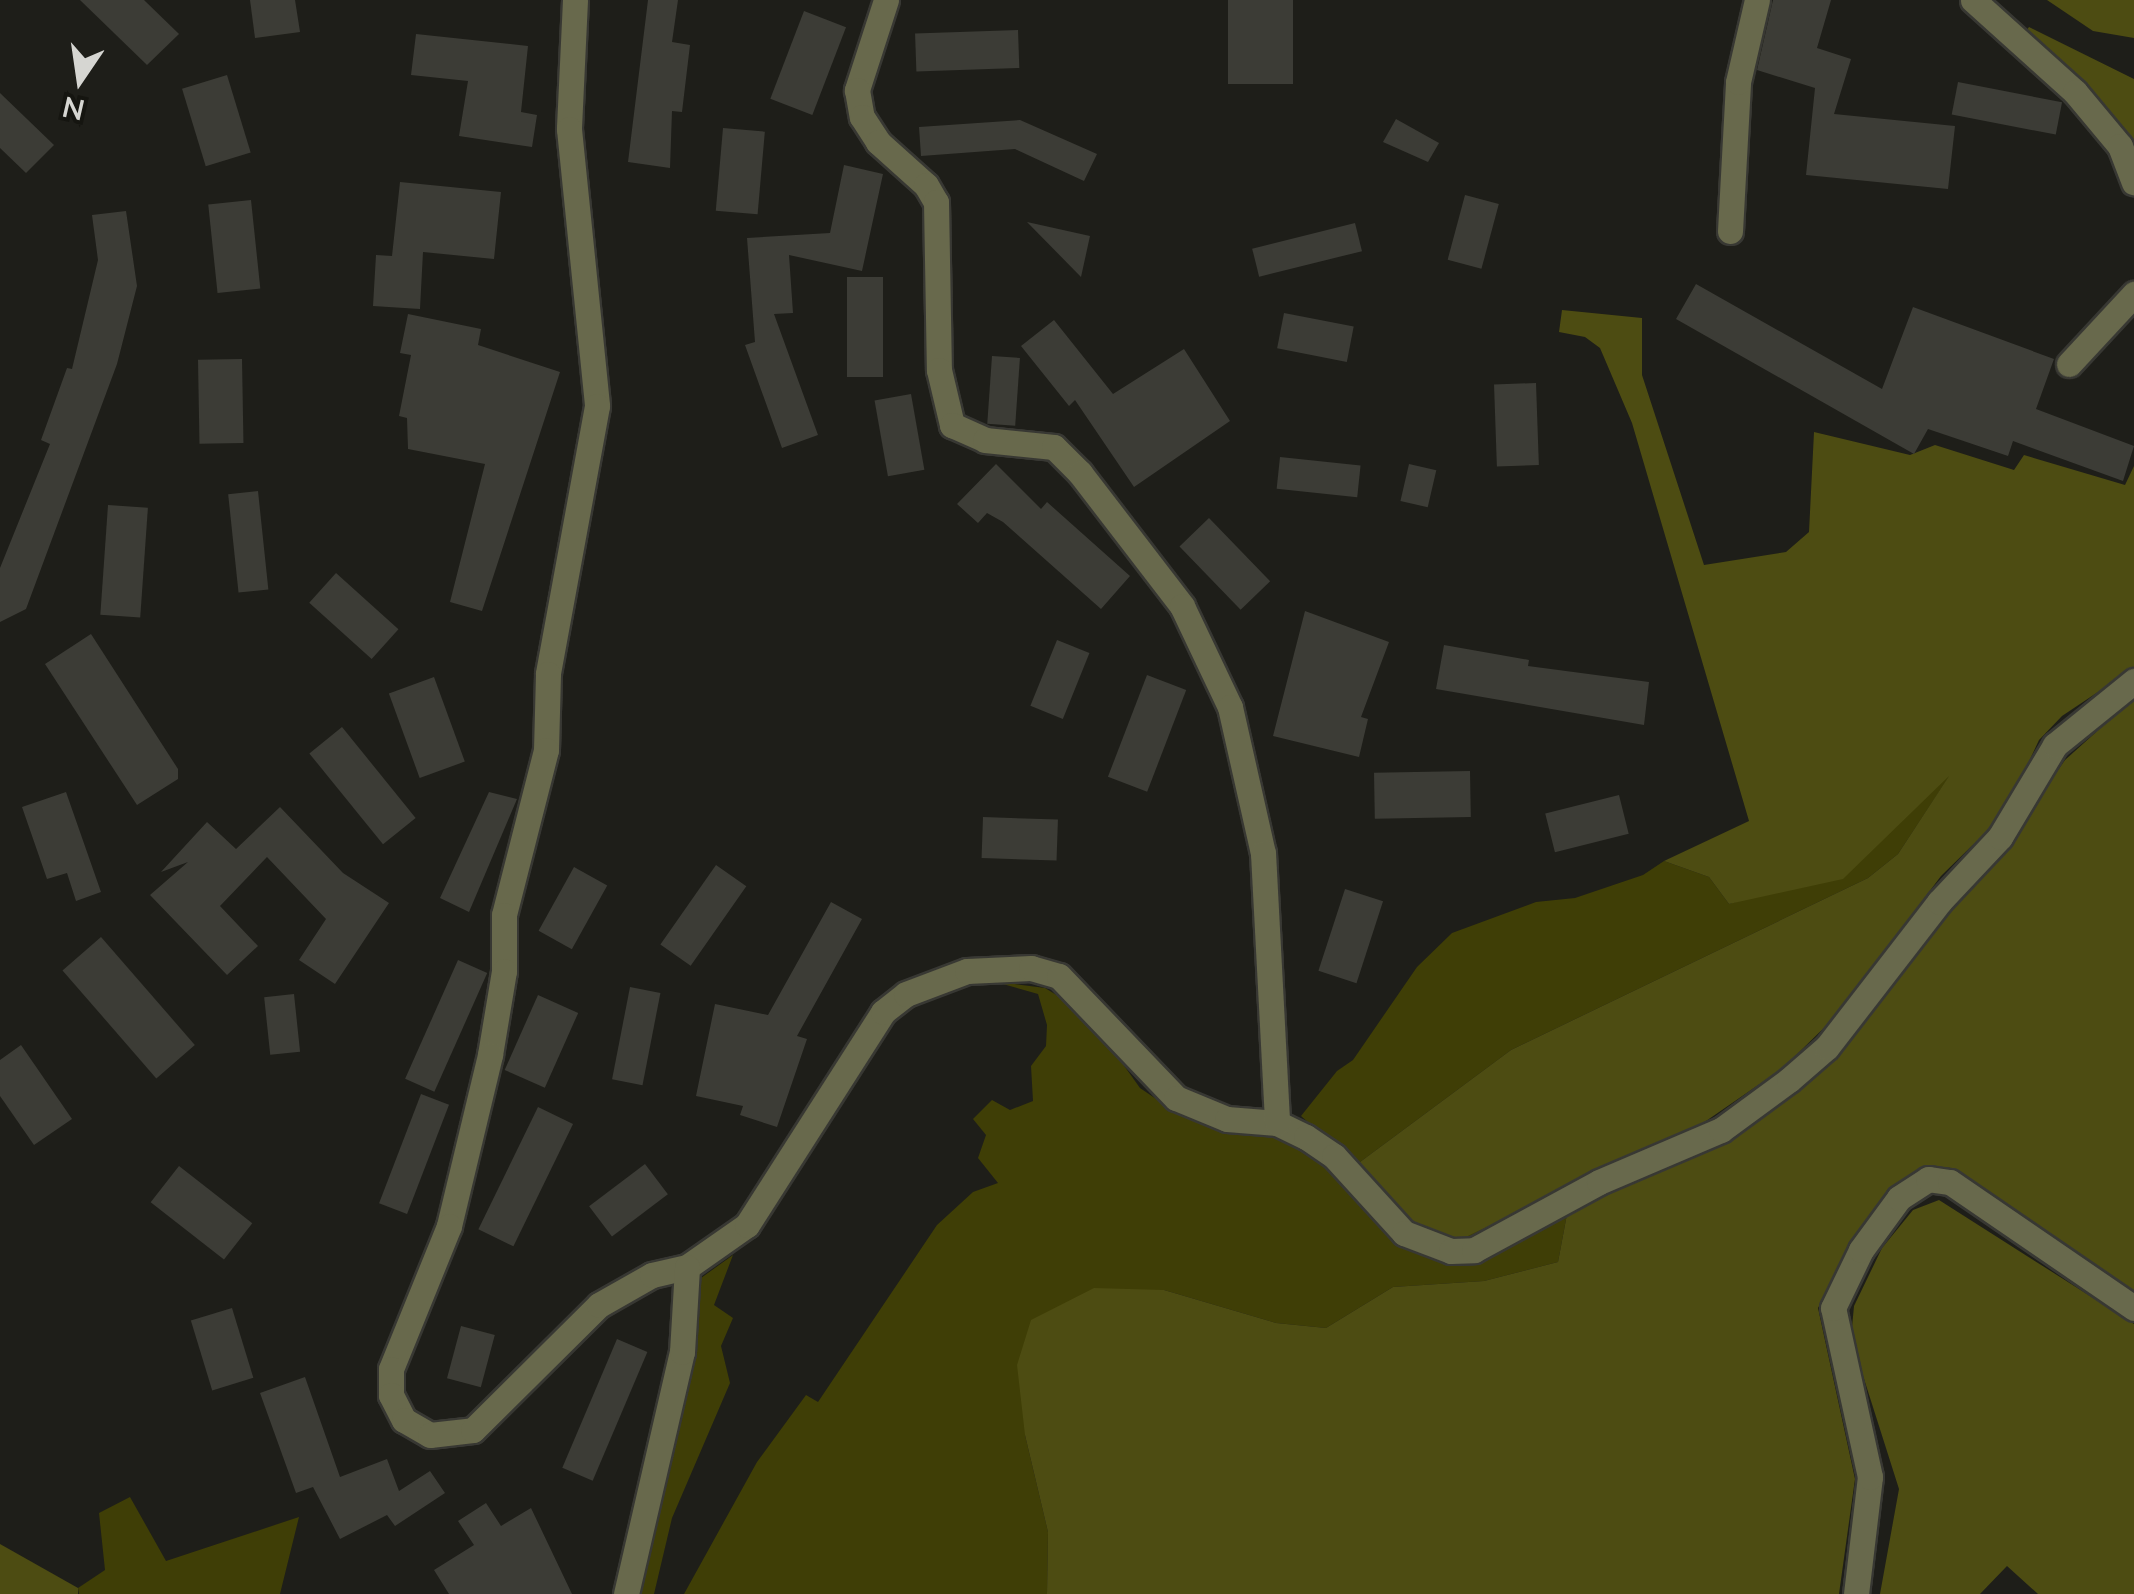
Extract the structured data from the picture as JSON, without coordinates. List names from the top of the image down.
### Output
{
  "north": "bottom"
}
